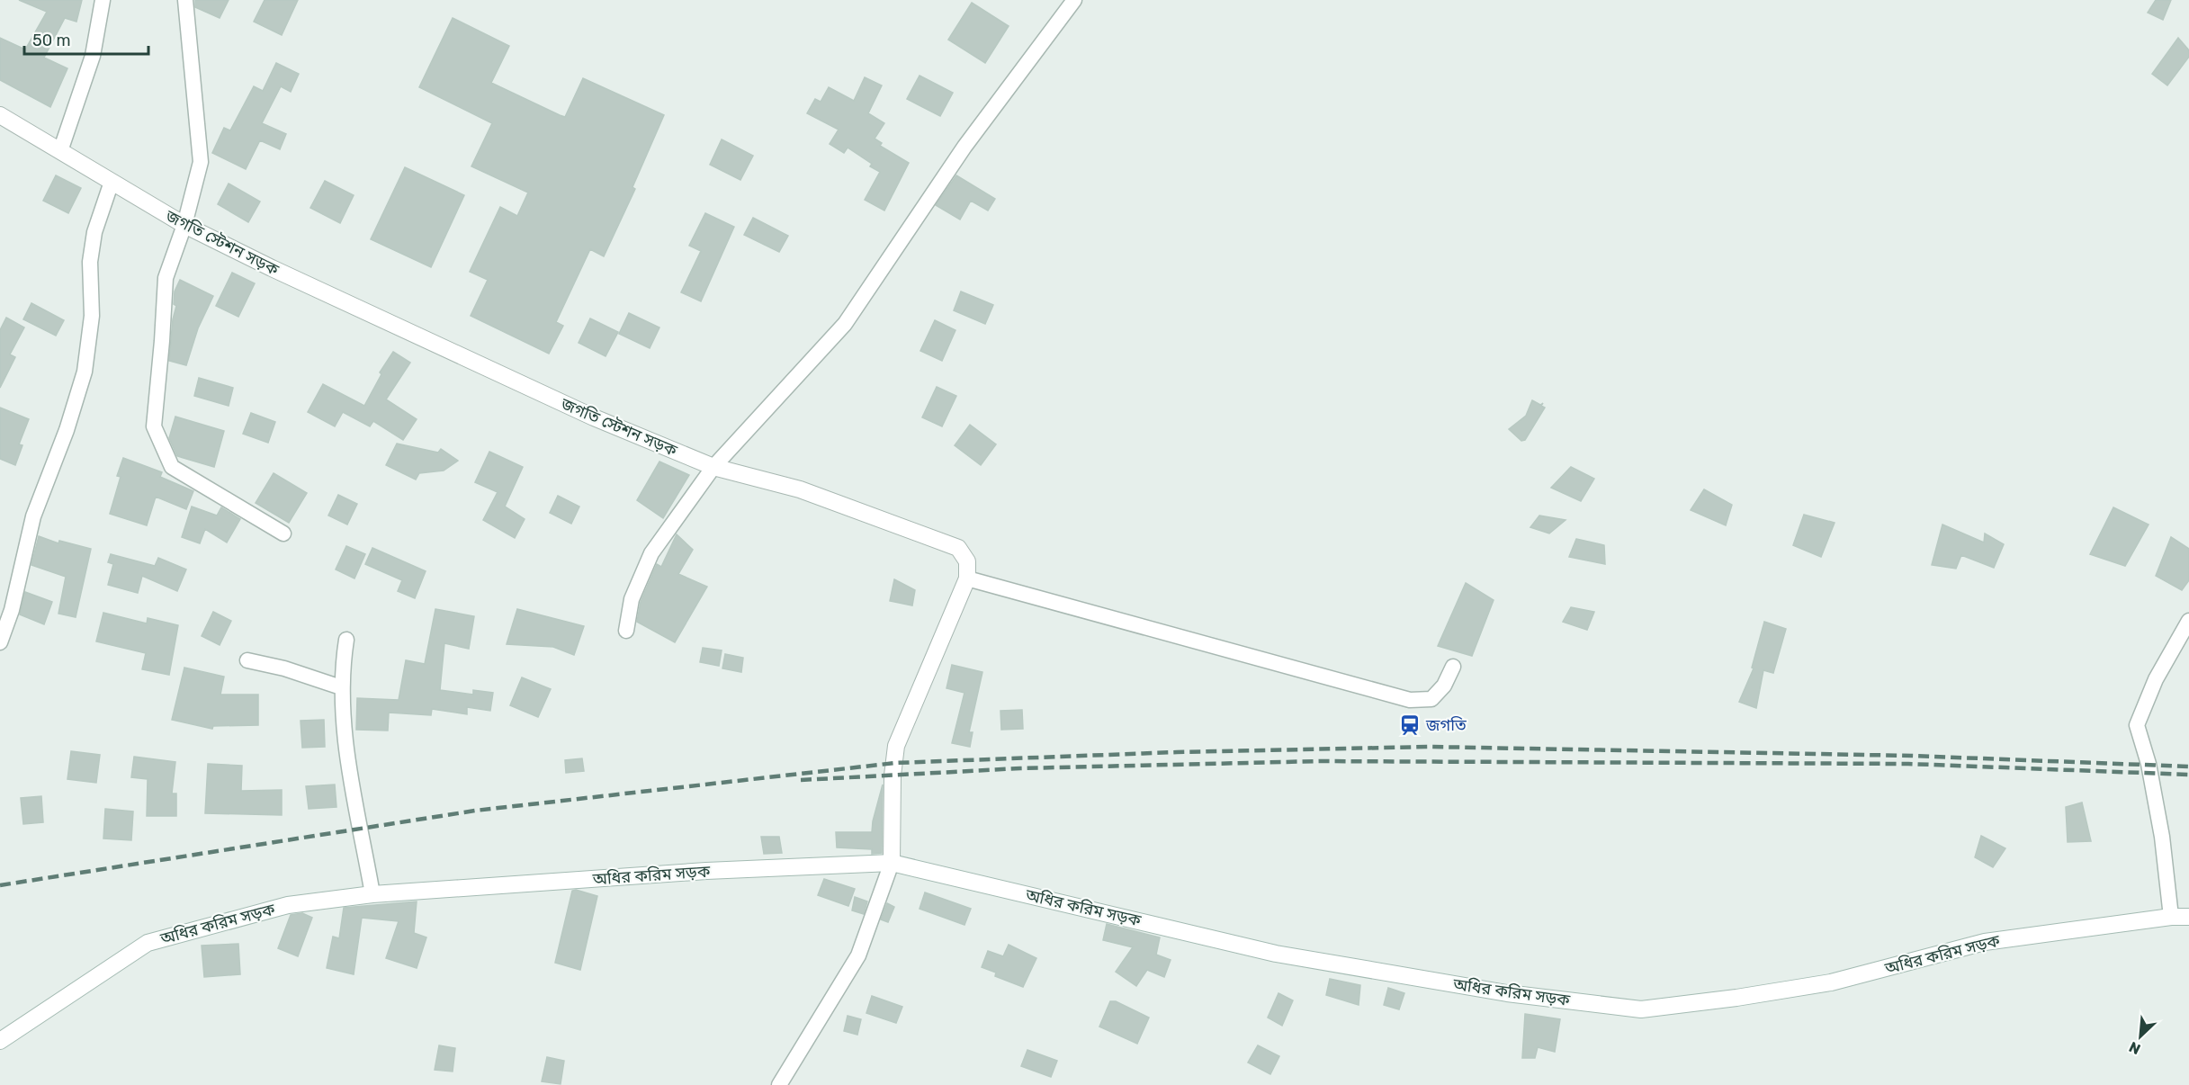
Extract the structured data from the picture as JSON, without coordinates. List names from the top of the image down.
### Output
{
  "streets": {
    "main road": ["জগতি স্টেশন সড়ক", "অধির করিম সড়ক"]
  },
  "places": {
    "station": ["জগতি"]
  },
  "scale_bar": "50 m",
  "north": "bottom left"
}
